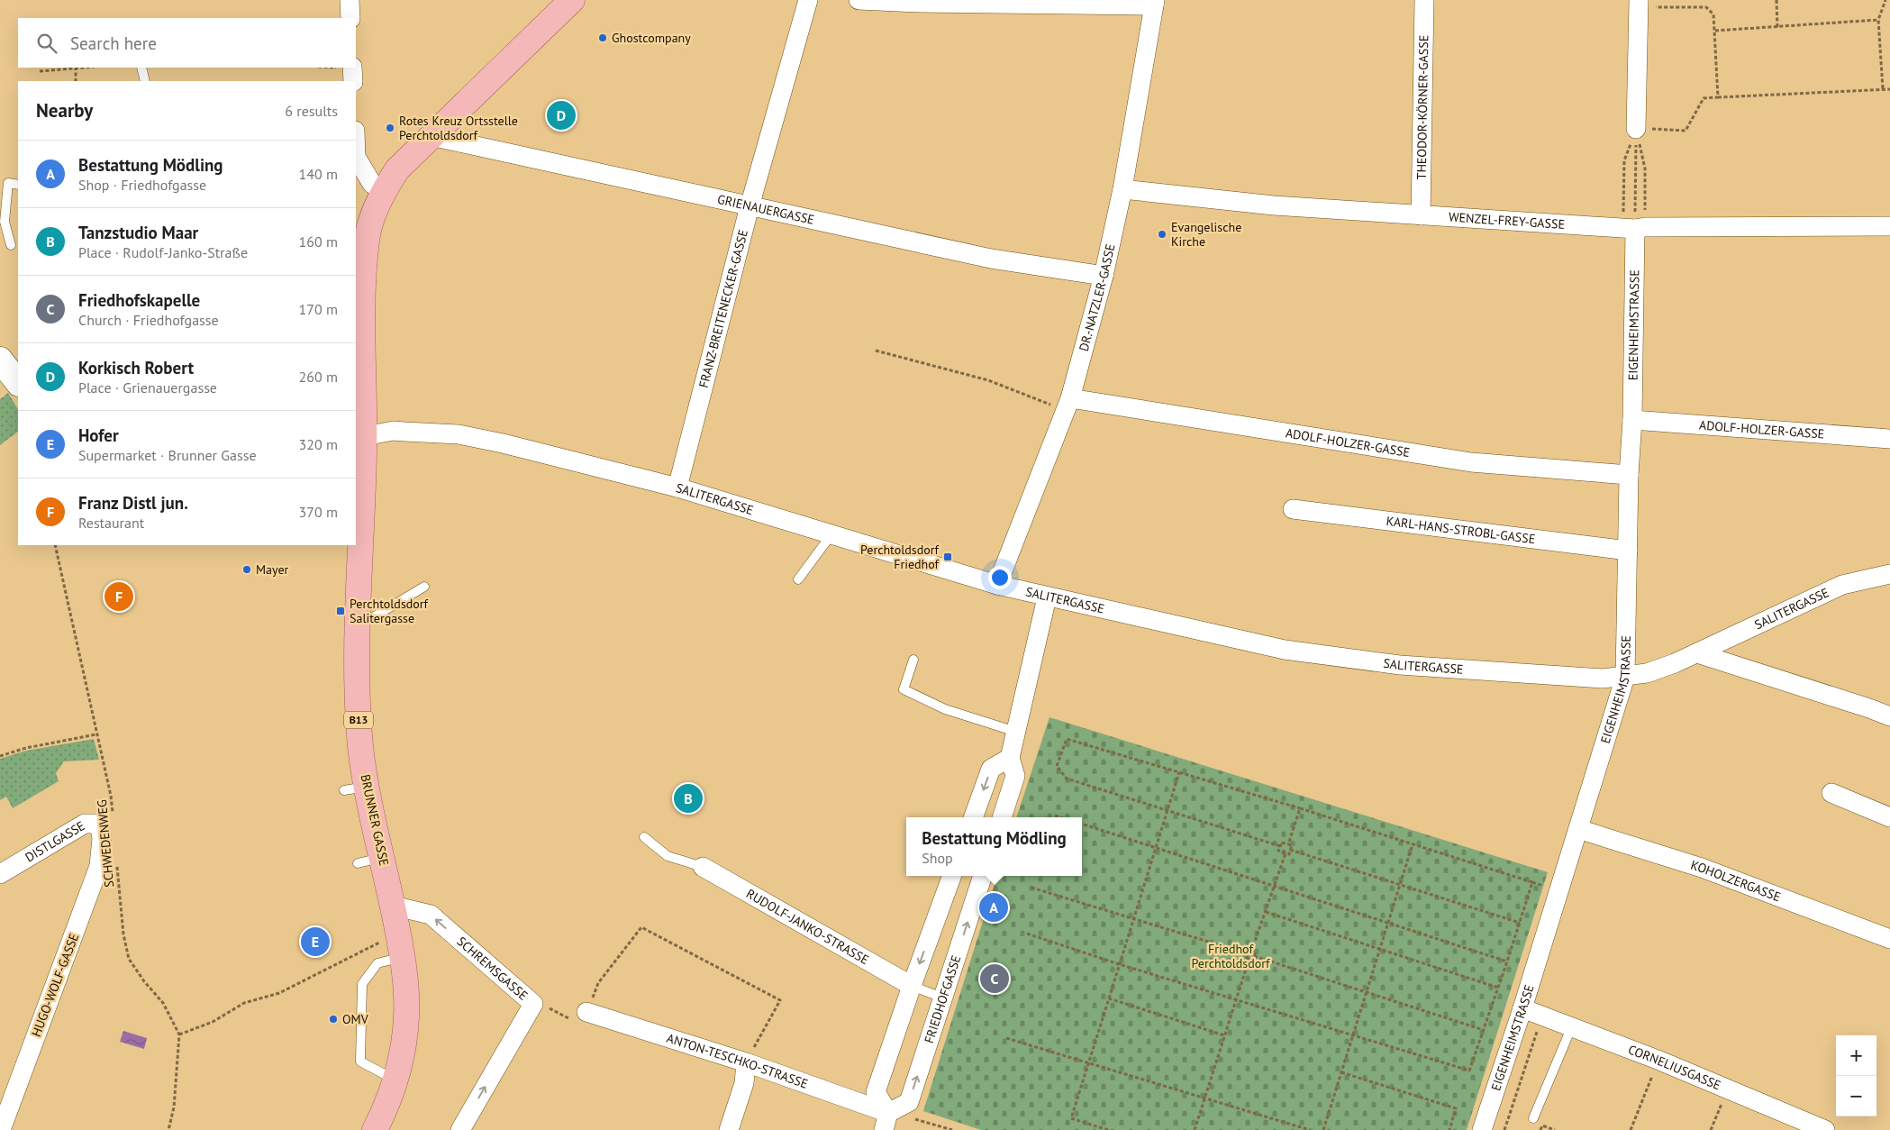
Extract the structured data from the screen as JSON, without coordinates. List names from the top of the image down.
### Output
{
  "streets": {
    "main road": ["B13", "BRUNNER GASSE"],
    "street": [
      "THEODOR-KÖRNER-GASSE",
      "GRIENAUERGASSE",
      "WENZEL-FREY-GASSE",
      "DR.-NATZLER-GASSE",
      "FRANZ-BREITENECKER-GASSE",
      "EIGENHEIMSTRASSE",
      "ADOLF-HOLZER-GASSE",
      "SALITERGASSE",
      "KARL-HANS-STROBL-GASSE",
      "DISTLGASSE",
      "KOHOLZERGASSE",
      "RUDOLF-JANKO-STRASSE",
      "SCHREMSGASSE",
      "HUGO-WOLF-GASSE",
      "FRIEDHOFGASSE",
      "ANTON-TESCHKO-STRASSE",
      "CORNELIUSGASSE"
    ],
    "path": ["SCHWEDENWEG"]
  },
  "crossings": [
    ["THEODOR-KÖRNER-GASSE", "WENZEL-FREY-GASSE"],
    ["GRIENAUERGASSE", "DR.-NATZLER-GASSE"],
    ["GRIENAUERGASSE", "FRANZ-BREITENECKER-GASSE"],
    ["GRIENAUERGASSE", "B13"],
    ["WENZEL-FREY-GASSE", "DR.-NATZLER-GASSE"],
    ["WENZEL-FREY-GASSE", "EIGENHEIMSTRASSE"],
    ["DR.-NATZLER-GASSE", "ADOLF-HOLZER-GASSE"],
    ["DR.-NATZLER-GASSE", "SALITERGASSE"],
    ["FRANZ-BREITENECKER-GASSE", "SALITERGASSE"],
    ["EIGENHEIMSTRASSE", "ADOLF-HOLZER-GASSE"],
    ["EIGENHEIMSTRASSE", "SALITERGASSE"],
    ["EIGENHEIMSTRASSE", "KARL-HANS-STROBL-GASSE"],
    ["EIGENHEIMSTRASSE", "KOHOLZERGASSE"],
    ["EIGENHEIMSTRASSE", "CORNELIUSGASSE"],
    ["SALITERGASSE", "B13"],
    ["SALITERGASSE", "BRUNNER GASSE"],
    ["B13", "BRUNNER GASSE"],
    ["BRUNNER GASSE", "SCHREMSGASSE"],
    ["DISTLGASSE", "HUGO-WOLF-GASSE"],
    ["FRIEDHOFGASSE", "ANTON-TESCHKO-STRASSE"]
  ],
  "parks": ["Friedhof Perchtoldsdorf"],
  "places": {
    "other": [
      "Ghostcompany",
      "Rotes Kreuz Ortsstelle Perchtoldsdorf",
      "Evangelische Kirche",
      "Mayer",
      "OMV"
    ],
    "transit": ["Perchtoldsdorf Friedhof", "Perchtoldsdorf Salitergasse"]
  },
  "page": {
    "search": "Search here",
    "heading": ["Nearby", "6 results"],
    "pins": [
      "D",
      "F",
      "B",
      "A",
      "E",
      "C"
    ],
    "list": [
      {
        "mark": "A",
        "name": "Bestattung Mödling",
        "note": "Shop · Friedhofgasse",
        "value": "140 m"
      },
      {
        "mark": "B",
        "name": "Tanzstudio Maar",
        "note": "Place · Rudolf-Janko-Straße",
        "value": "160 m"
      },
      {
        "mark": "C",
        "name": "Friedhofskapelle",
        "note": "Church · Friedhofgasse",
        "value": "170 m"
      },
      {
        "mark": "D",
        "name": "Korkisch Robert",
        "note": "Place · Grienauergasse",
        "value": "260 m"
      },
      {
        "mark": "E",
        "name": "Hofer",
        "note": "Supermarket · Brunner Gasse",
        "value": "320 m"
      },
      {
        "mark": "F",
        "name": "Franz Distl jun.",
        "note": "Restaurant",
        "value": "370 m"
      }
    ],
    "popup": ["Bestattung Mödling", "Shop"],
    "map_buttons": ["+", "−"]
  }
}
